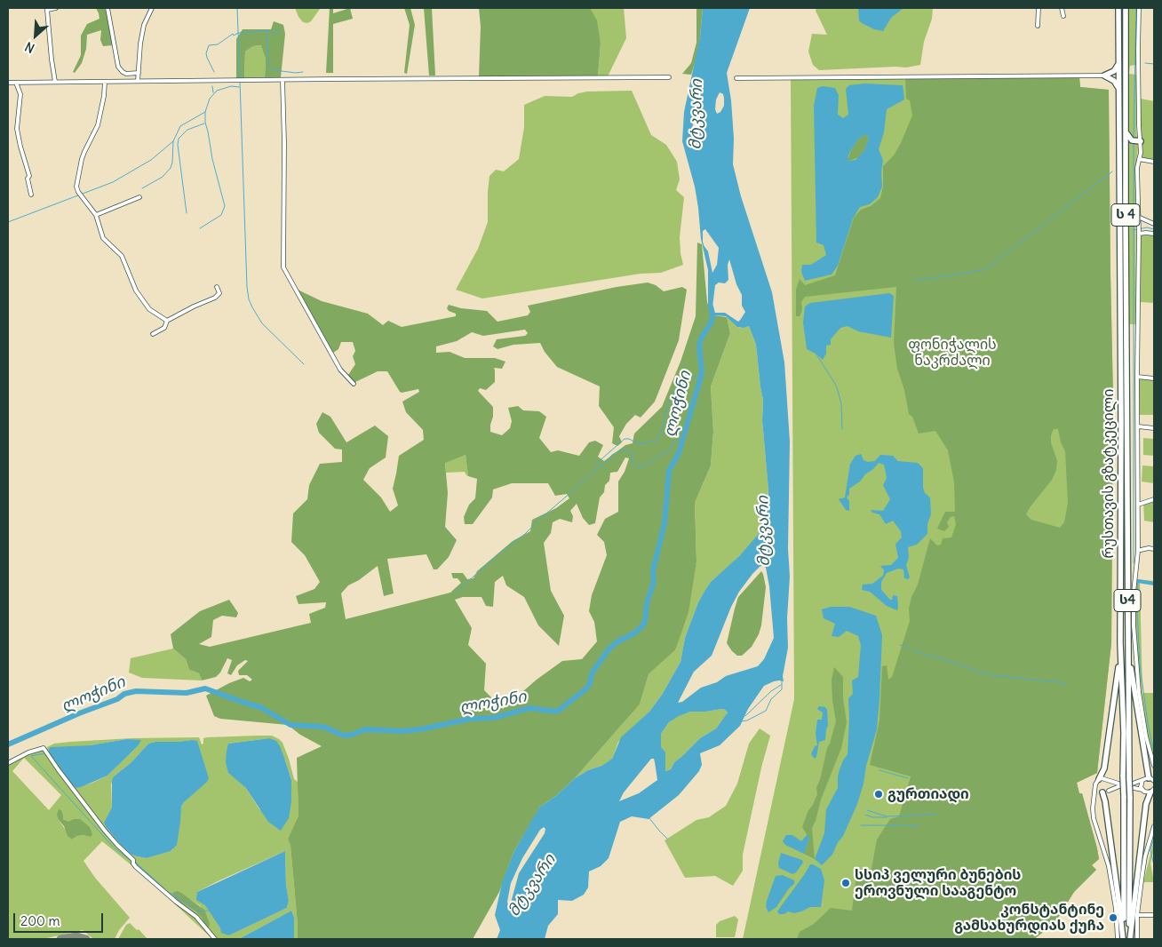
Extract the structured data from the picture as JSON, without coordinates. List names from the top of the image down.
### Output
{
  "streets": {
    "highway": ["ს 4", "რუსთავის გზატკეცილი", "ს4"]
  },
  "water": ["მტკვარი", "ლოჭინი"],
  "parks": ["ფონიჭალის ნაკრძალი"],
  "places": ["გურთიადი", "სსიპ ველური ბუნების ეროვნული სააგენტო", "კონსტანტინე გამსახურდიას ქუჩა"],
  "scale_bar": "200 m",
  "north": "bottom left"
}
